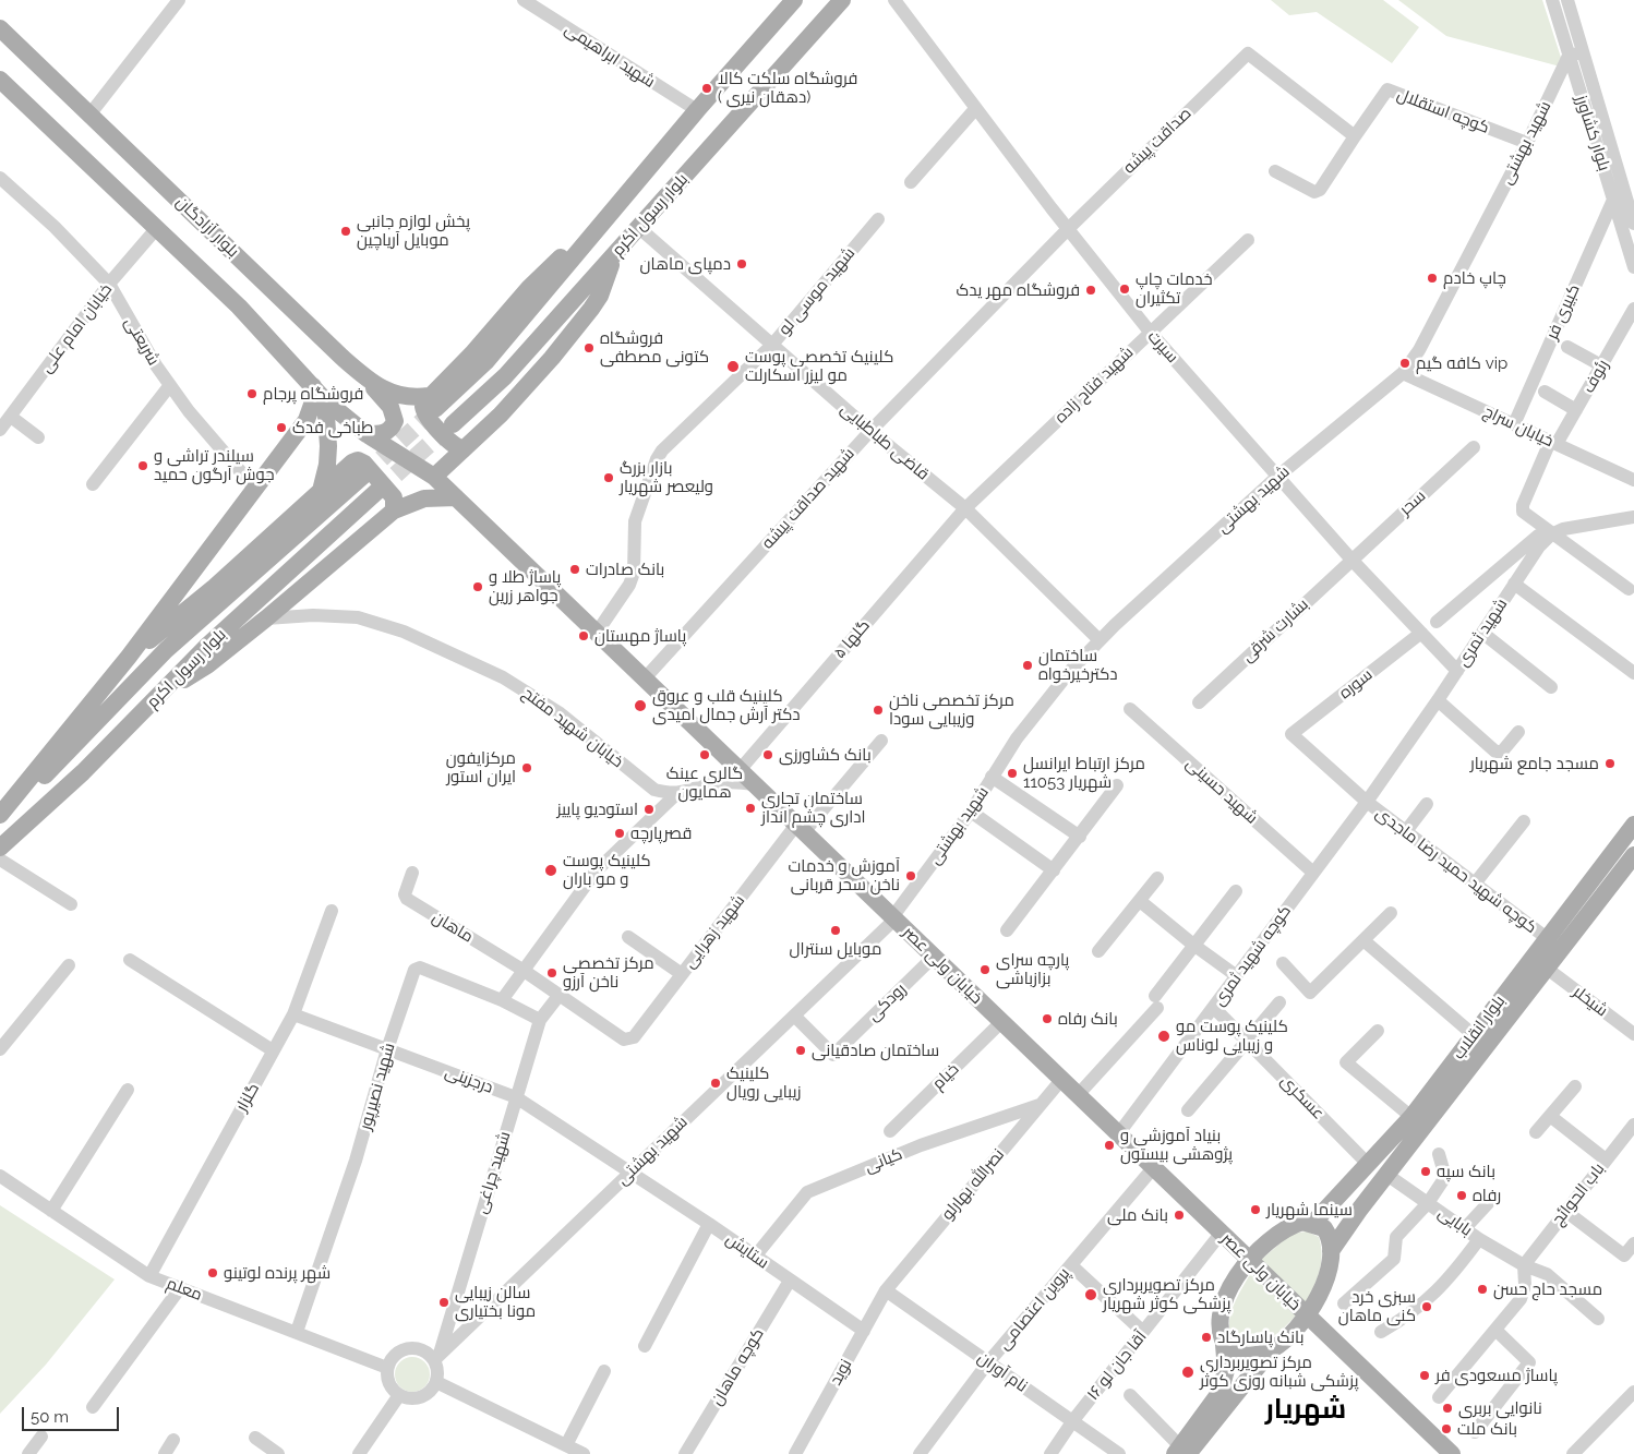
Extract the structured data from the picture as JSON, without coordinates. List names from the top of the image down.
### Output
{
  "streets": {
    "main road": [
      "بلوار رسول اکرم",
      "بلوار آزادگان",
      "خیابان ولی عصر",
      "بلوار انقلاب"
    ],
    "street": [
      "شهید ابراهیمی",
      "کوچه استقلال",
      "بلوار کشاورز",
      "صداقت پیشه",
      "شهید بهشتی",
      "شهید موسی لو",
      "کبیری فر",
      "خیابان امام علی",
      "شریعتی",
      "سیرت",
      "رئوف",
      "شهید فتاح زاده",
      "خیابان سراج",
      "قاضی طباطبایی",
      "شهید صداقت پیشه",
      "سحر",
      "بشارت شرقی",
      "شهید ثمری",
      "گلها ۵",
      "سوره",
      "خیابان شهید مفتح",
      "شهید حسینی",
      "کوچه شهید حمید رضا ماجدی",
      "ماهان",
      "شهید زهرایی",
      "کوچه شهید ثمری",
      "شیخلر",
      "رودکی",
      "خیام",
      "درجزینی",
      "شهید نصیرپور",
      "گلزار",
      "عسکری",
      "کیانی",
      "شهید چراغی",
      "نصرالله بهارلو",
      "باب الحوائج",
      "بابایی",
      "ستایش",
      "معلم",
      "پروین اعتصامی",
      "آقا جان لو ۱۶",
      "کوچه ماهان",
      "نوید",
      "نام آوران"
    ]
  },
  "crossings": [
    ["شهید ابراهیمی", "بلوار رسول اکرم"],
    ["کوچه استقلال", "صداقت پیشه"],
    ["کوچه استقلال", "شهید بهشتی"],
    ["بلوار کشاورز", "شهید بهشتی"],
    ["بلوار کشاورز", "کبیری فر"],
    ["صداقت پیشه", "سیرت"],
    ["صداقت پیشه", "شهید صداقت پیشه"],
    ["شهید بهشتی", "سیرت"],
    ["شهید بهشتی", "خیابان سراج"],
    ["شهید بهشتی", "قاضی طباطبایی"],
    ["شهید بهشتی", "خیابان ولی عصر"],
    ["شهید بهشتی", "رودکی"],
    ["شهید بهشتی", "درجزینی"],
    ["شهید بهشتی", "شهید چراغی"],
    ["شهید بهشتی", "ستایش"],
    ["شهید بهشتی", "معلم"],
    ["بلوار رسول اکرم", "بلوار آزادگان"],
    ["بلوار رسول اکرم", "قاضی طباطبایی"],
    ["شهید موسی لو", "قاضی طباطبایی"],
    ["شهید موسی لو", "خیابان ولی عصر"],
    ["کبیری فر", "خیابان سراج"],
    ["خیابان امام علی", "شریعتی"],
    ["سیرت", "شهید فتاح زاده"],
    ["سیرت", "شهید صداقت پیشه"],
    ["سیرت", "سحر"],
    ["سیرت", "بشارت شرقی"],
    ["سیرت", "شهید ثمری"],
    ["سیرت", "سوره"],
    ["رئوف", "خیابان سراج"],
    ["رئوف", "شهید ثمری"],
    ["شهید فتاح زاده", "قاضی طباطبایی"],
    ["شهید فتاح زاده", "گلها ۵"],
    ["قاضی طباطبایی", "شهید صداقت پیشه"],
    ["قاضی طباطبایی", "گلها ۵"],
    ["شهید صداقت پیشه", "خیابان ولی عصر"],
    ["سحر", "بشارت شرقی"],
    ["شهید ثمری", "کوچه شهید حمید رضا ماجدی"],
    ["شهید ثمری", "کوچه شهید ثمری"],
    ["گلها ۵", "خیابان ولی عصر"],
    ["سوره", "کوچه شهید حمید رضا ماجدی"],
    ["شهید حسینی", "کوچه شهید ثمری"],
    ["کوچه شهید حمید رضا ماجدی", "کوچه شهید ثمری"],
    ["کوچه شهید حمید رضا ماجدی", "بلوار انقلاب"],
    ["شهید زهرایی", "خیابان ولی عصر"],
    ["شهید زهرایی", "شهید چراغی"],
    ["کوچه شهید ثمری", "خیابان ولی عصر"],
    ["کوچه شهید ثمری", "عسکری"],
    ["خیابان ولی عصر", "رودکی"],
    ["خیابان ولی عصر", "خیام"],
    ["خیابان ولی عصر", "نصرالله بهارلو"],
    ["خیابان ولی عصر", "پروین اعتصامی"],
    ["خیابان ولی عصر", "آقا جان لو ۱۶"],
    ["شیخلر", "بلوار انقلاب"],
    ["بلوار انقلاب", "عسکری"],
    ["بلوار انقلاب", "بابایی"],
    ["درجزینی", "شهید نصیرپور"],
    ["درجزینی", "گلزار"],
    ["درجزینی", "شهید چراغی"],
    ["درجزینی", "ستایش"],
    ["شهید نصیرپور", "شهید چراغی"],
    ["شهید نصیرپور", "معلم"],
    ["گلزار", "معلم"],
    ["کیانی", "نصرالله بهارلو"],
    ["کیانی", "ستایش"],
    ["شهید چراغی", "معلم"],
    ["نصرالله بهارلو", "نوید"],
    ["نصرالله بهارلو", "نام آوران"],
    ["باب الحوائج", "بابایی"],
    ["ستایش", "کوچه ماهان"],
    ["ستایش", "نوید"],
    ["پروین اعتصامی", "نام آوران"],
    ["آقا جان لو ۱۶", "نام آوران"],
    ["نوید", "نام آوران"]
  ],
  "districts": ["شهریار"],
  "places": [
    "فروشگاه سلکت کالا ( دهقان نیری)",
    "پخش لوازم جانبی موبایل آریاچین",
    "دمپای ماهان",
    "چاپ خادم",
    "خدمات چاپ تکثیران",
    "فروشگاه مهر یدک",
    "فروشگاه کتونی مصطفی",
    "کافه گیم vip",
    "کلینیک تخصصی پوست مو لیزر اسکارلت",
    "فروشگاه پرجام",
    "طباخی فدک",
    "سیلندر تراشی و جوش آرگون حمید",
    "بازار بزرگ ولیعصر شهریار",
    "بانک صادرات",
    "پاساژ طلا و جواهر زرین",
    "پاساژ مهستان",
    "ساختمان دکترخیرخواه",
    "کلینیک قلب و عروق دکتر آرش جمال امیدی",
    "مرکز تخصصی ناخن وزیبایی سودا",
    "گالری عینک همایون",
    "بانک کشاورزی",
    "مسجد جامع شهریار",
    "مرکزایفون ایران استور",
    "مرکز ارتباط ایرانسل 11053 شهریار",
    "ساختمان تجاری اداری چشم انداز",
    "استودیو پاییز",
    "قصرپارچه",
    "کلینیک پوست و مو باران",
    "آموزش و‌ خدمات ناخن سحر قربانی",
    "موبایل سنترال",
    "پارچه سرای بزازباشی",
    "مرکز تخصصی ناخن آرزو",
    "بانک رفاه",
    "کلینیک پوست مو و زیبایی لوناس",
    "ساختمان صادقیانی",
    "کلینیک زیبایی رویال",
    "بنیاد آموزشی و پژوهشی بیستون",
    "بانک سپه",
    "رفاه",
    "سینما شهریار",
    "بانک ملی",
    "شهر پرنده لوتینو",
    "مسجد حاج حسن",
    "مرکز تصویربرداری پزشکی کوثر شهریار",
    "سالن زیبایی مونا بختیاری",
    "سبزی خرد کنی ماهان",
    "بانک پاسارگاد",
    "مرکز تصویربرداری پزشکی شبانه روزی کوثر",
    "پاساژ مسعودی فر",
    "نانوایی بربری",
    "بانک ملت"
  ],
  "scale_bar": "50 m"
}
